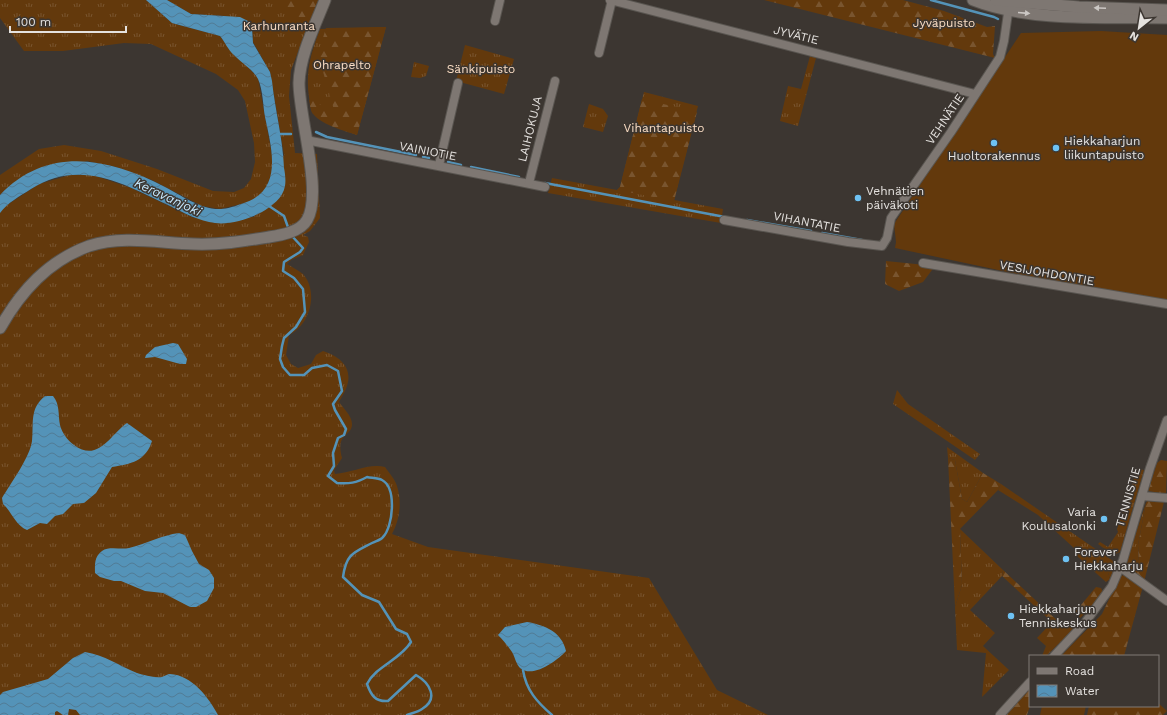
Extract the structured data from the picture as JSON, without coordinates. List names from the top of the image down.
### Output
{
  "streets": {
    "street": [
      "JYVÄTIE",
      "VEHNÄTIE",
      "LAIHOKUJA",
      "VAINIOTIE",
      "VIHANTATIE",
      "VESIJOHDONTIE",
      "TENNISTIE"
    ]
  },
  "crossings": [
    ["JYVÄTIE", "VEHNÄTIE"],
    ["VEHNÄTIE", "VIHANTATIE"],
    ["LAIHOKUJA", "VAINIOTIE"]
  ],
  "water": ["Keravanjoki"],
  "parks": [
    "Jyväpuisto",
    "Karhunranta",
    "Ohrapelto",
    "Sänkipuisto",
    "Vihantapuisto"
  ],
  "places": [
    "Huoltorakennus",
    "Hiekkaharjun liikuntapuisto",
    "Vehnätien päiväkoti",
    "Varia Koulusalonki",
    "Forever Hiekkaharju",
    "Hiekkaharjun Tenniskeskus"
  ],
  "legend": ["Road", "Water"],
  "scale_bar": "100 m",
  "north": "bottom left"
}
